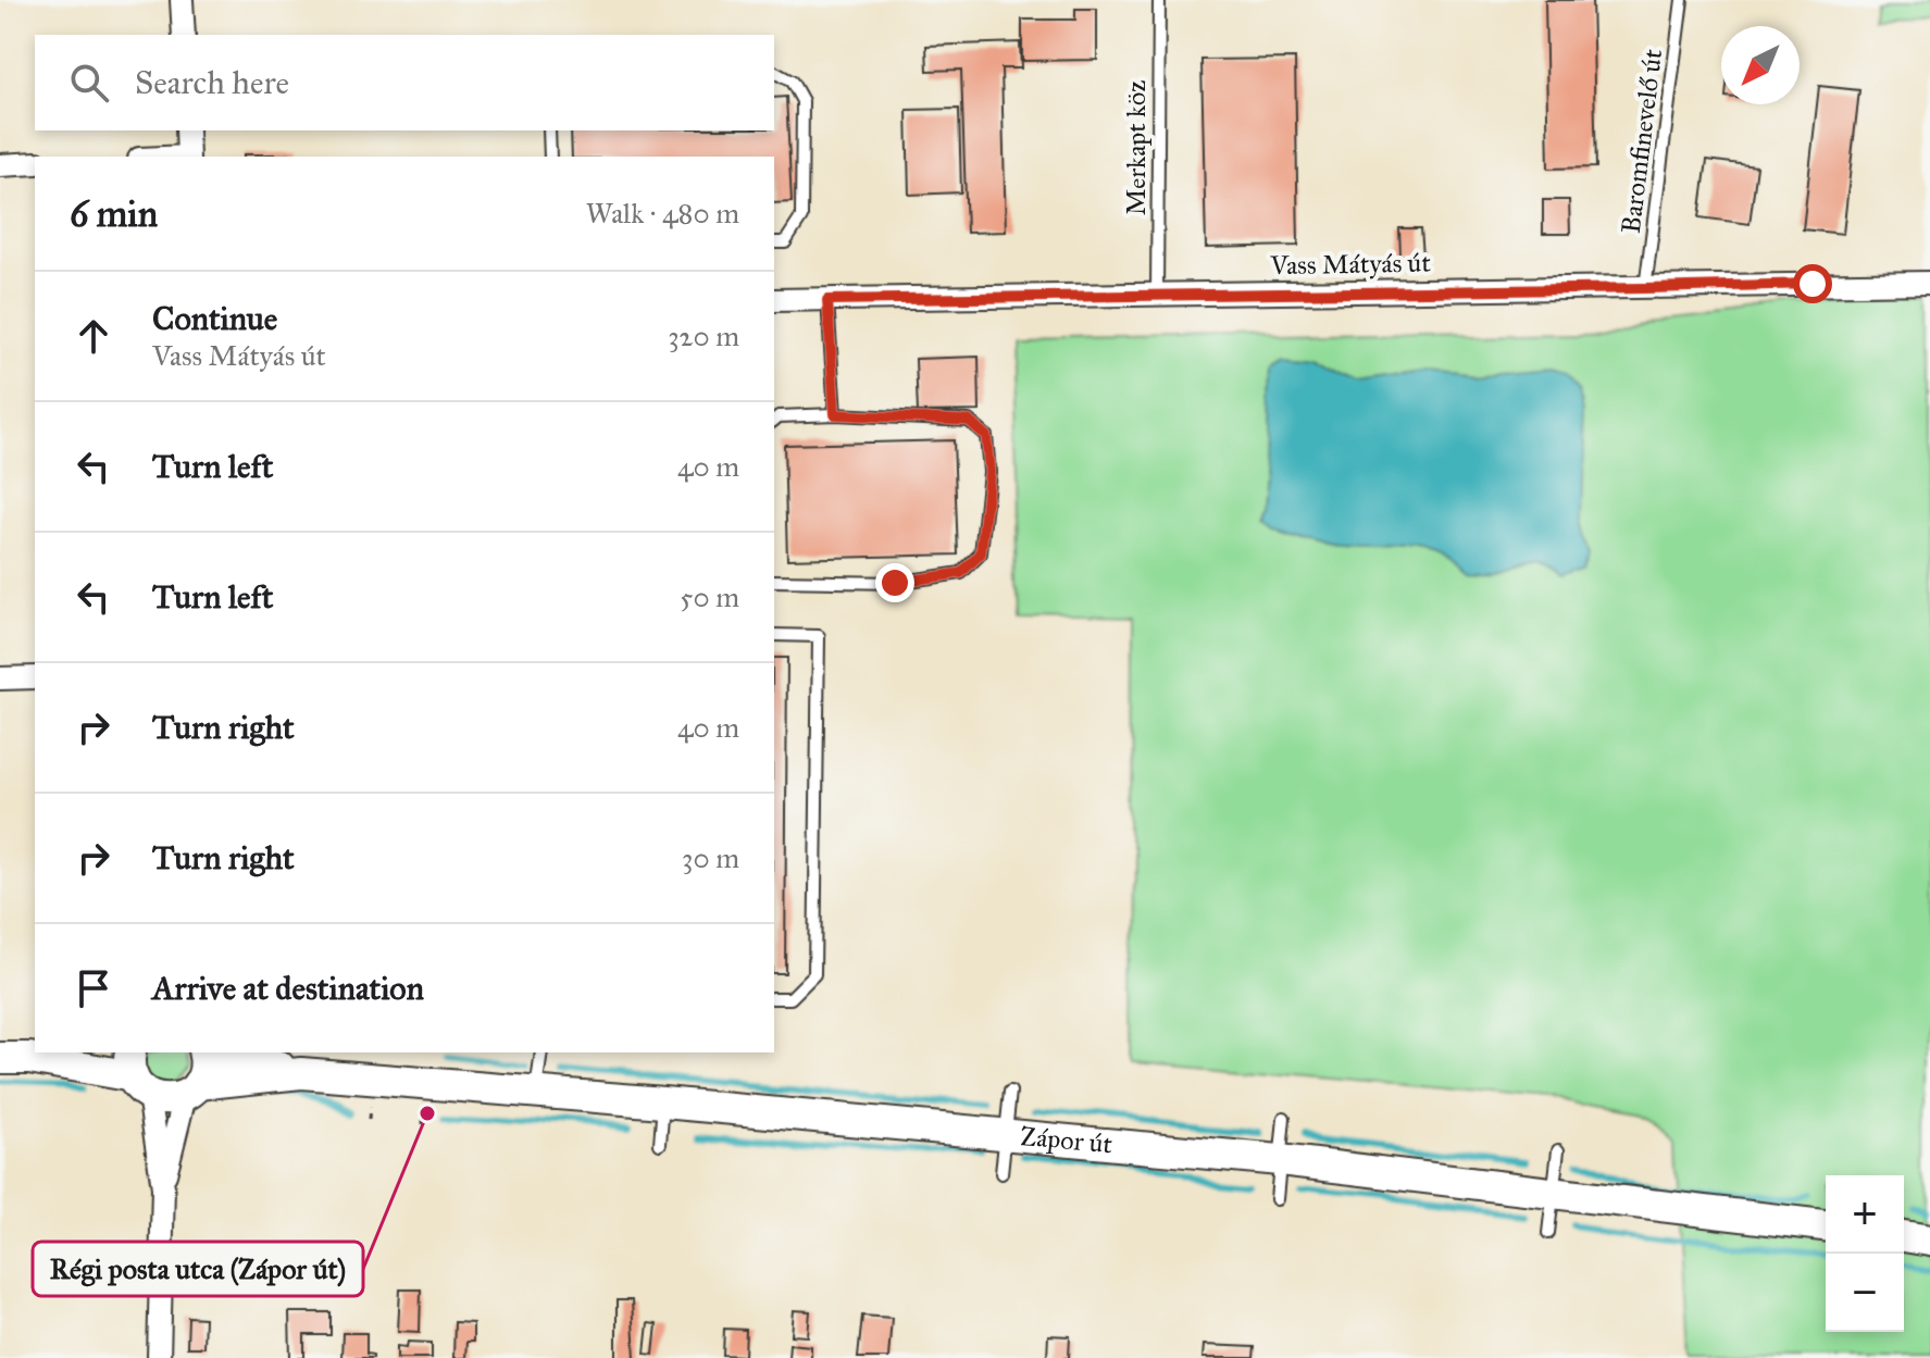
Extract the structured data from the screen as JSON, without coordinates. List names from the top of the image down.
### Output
{
  "streets": {
    "street": ["Vass Mátyás út", "Zápor út"],
    "lane": ["Baromfinevelő út", "Merkapt köz"]
  },
  "crossings": [
    ["Baromfinevelő út", "Vass Mátyás út"],
    ["Merkapt köz", "Vass Mátyás út"]
  ],
  "places": ["Régi posta utca (Zápor út)"],
  "north": "bottom left",
  "page": {
    "search": "Search here",
    "heading": ["6 min", "Walk · 480 m"],
    "list": [
      ["Continue", "Vass Mátyás út", "320 m"],
      ["Turn left", "40 m"],
      ["Turn left", "50 m"],
      ["Turn right", "40 m"],
      ["Turn right", "30 m"],
      "Arrive at destination"
    ],
    "map_buttons": ["+", "−"]
  }
}
